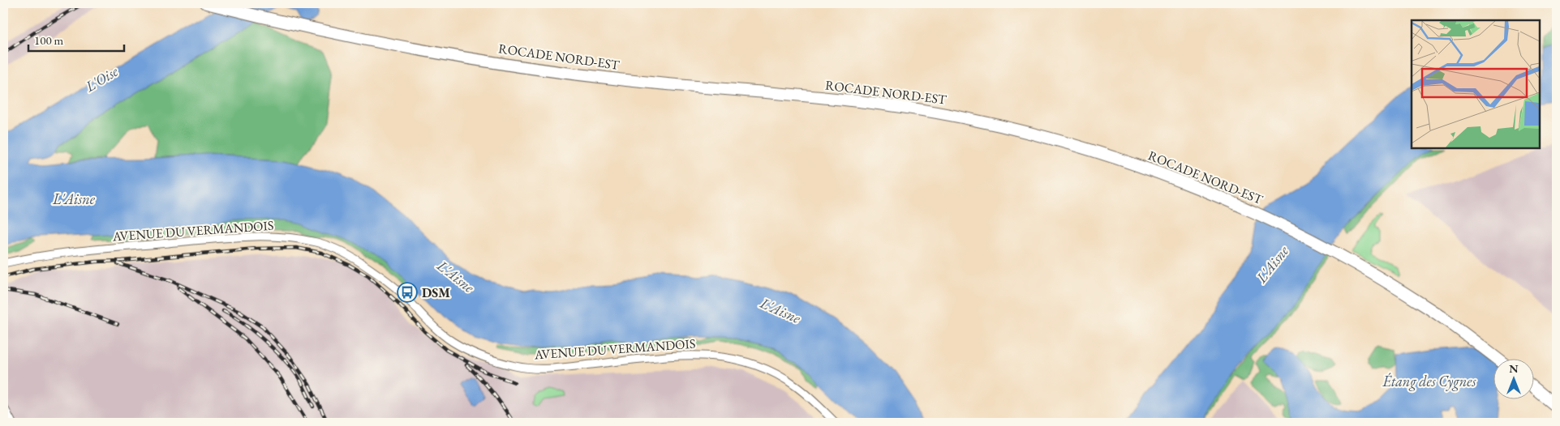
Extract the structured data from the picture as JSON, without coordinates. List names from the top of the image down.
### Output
{
  "streets": {
    "main road": ["ROCADE NORD-EST"],
    "street": ["AVENUE DU VERMANDOIS"]
  },
  "water": ["L'Oise", "L'Aisne", "Étang des Cygnes"],
  "places": {
    "bus stop": ["DSM"]
  },
  "scale_bar": "100 m",
  "north": "top"
}
